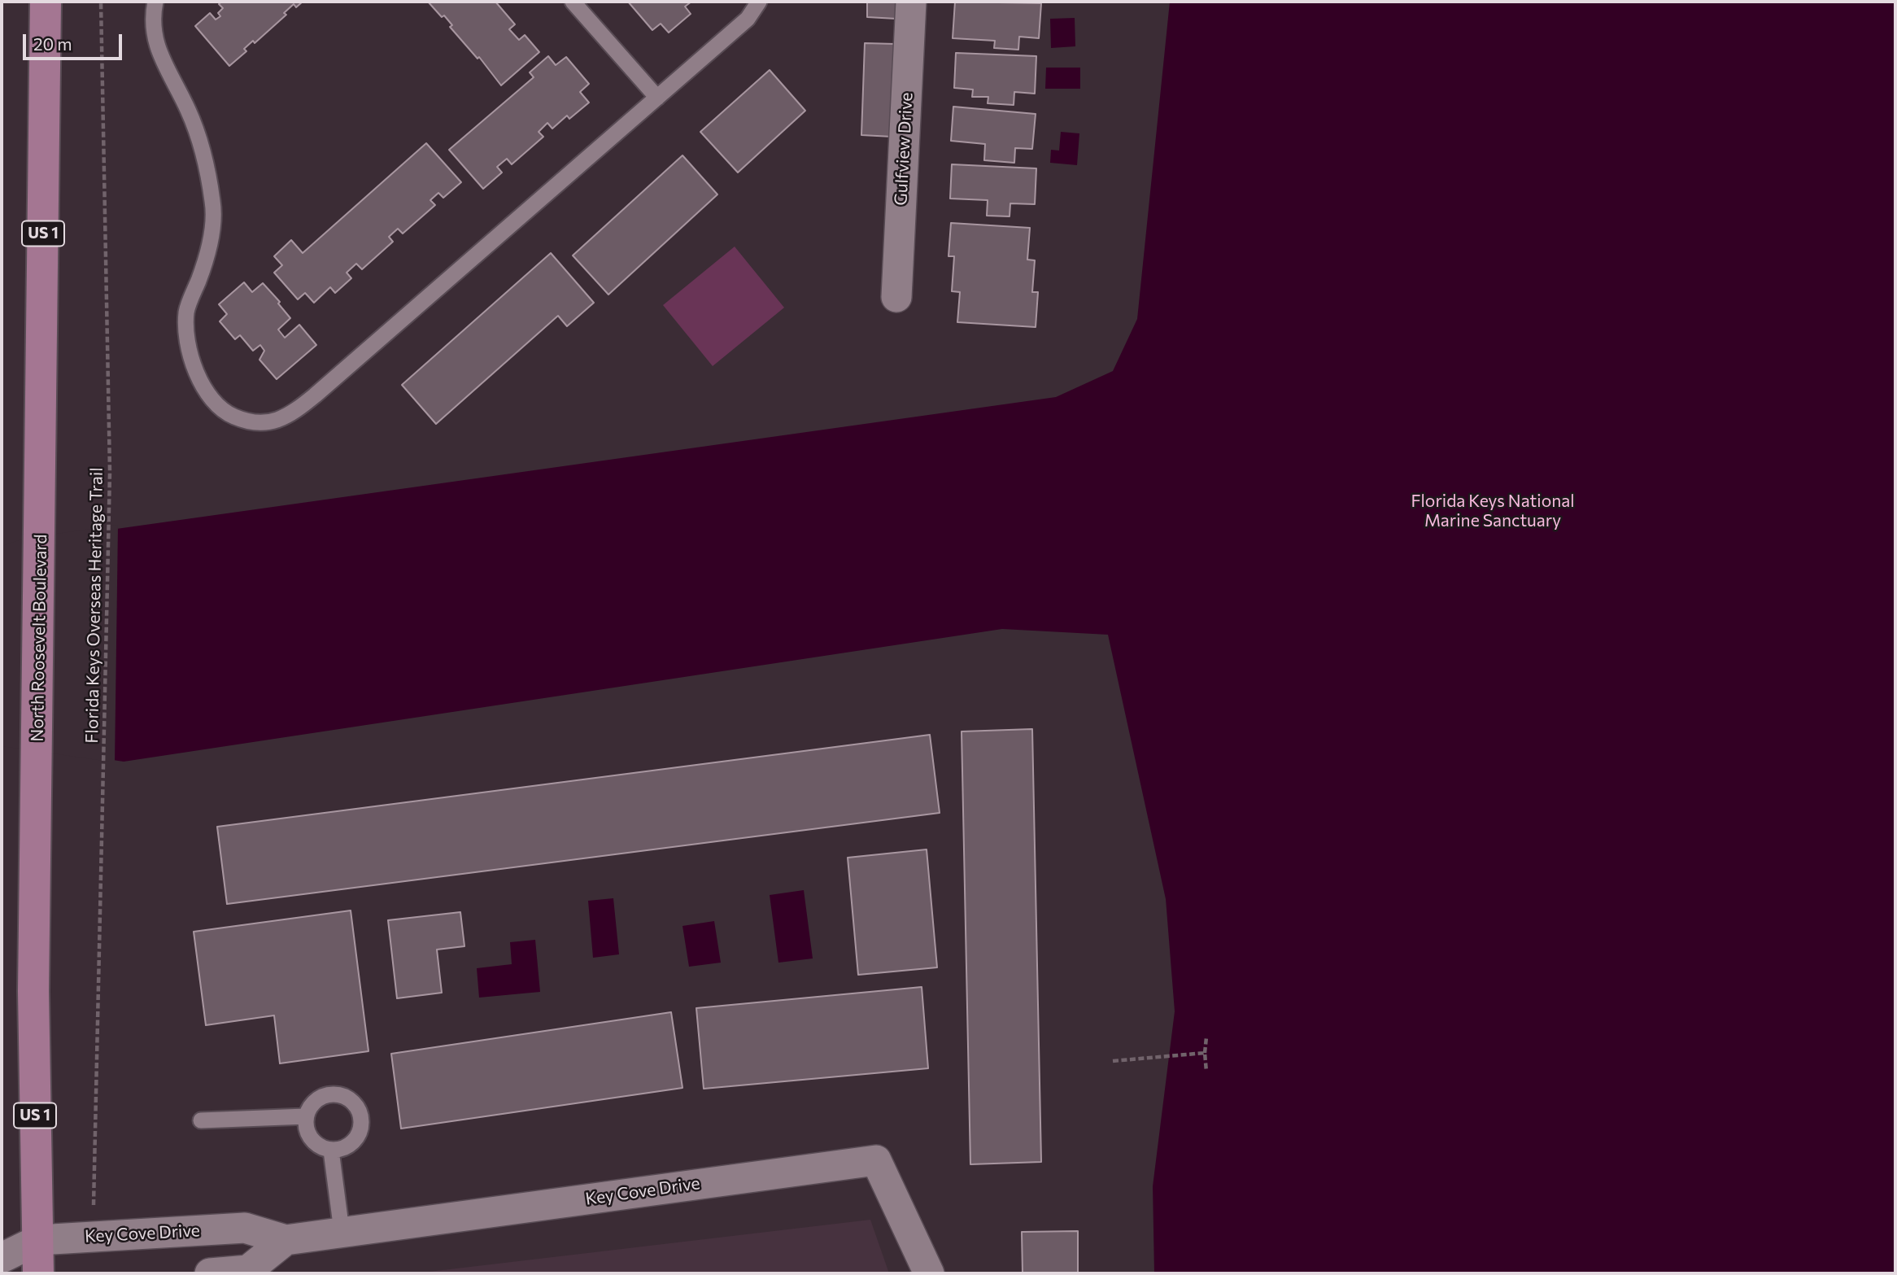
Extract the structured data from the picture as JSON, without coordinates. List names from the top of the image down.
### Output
{
  "streets": {
    "main road": ["US 1", "North Roosevelt Boulevard"],
    "street": ["Gulfview Drive", "Key Cove Drive"],
    "path": ["Florida Keys Overseas Heritage Trail"]
  },
  "crossings": [
    ["North Roosevelt Boulevard", "Key Cove Drive"]
  ],
  "parks": ["Florida Keys National Marine Sanctuary"],
  "scale_bar": "20 m"
}
